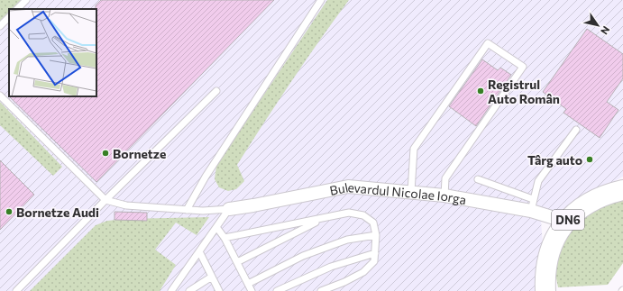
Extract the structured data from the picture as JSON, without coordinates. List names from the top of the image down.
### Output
{
  "streets": {
    "main road": ["DN6"],
    "street": ["Bulevardul Nicolae Iorga"]
  },
  "crossings": [
    ["Bulevardul Nicolae Iorga", "DN6"]
  ],
  "places": [
    "Registrul Auto Român",
    "Bornetze",
    "Târg auto",
    "Bornetze Audi"
  ],
  "north": "bottom right"
}
